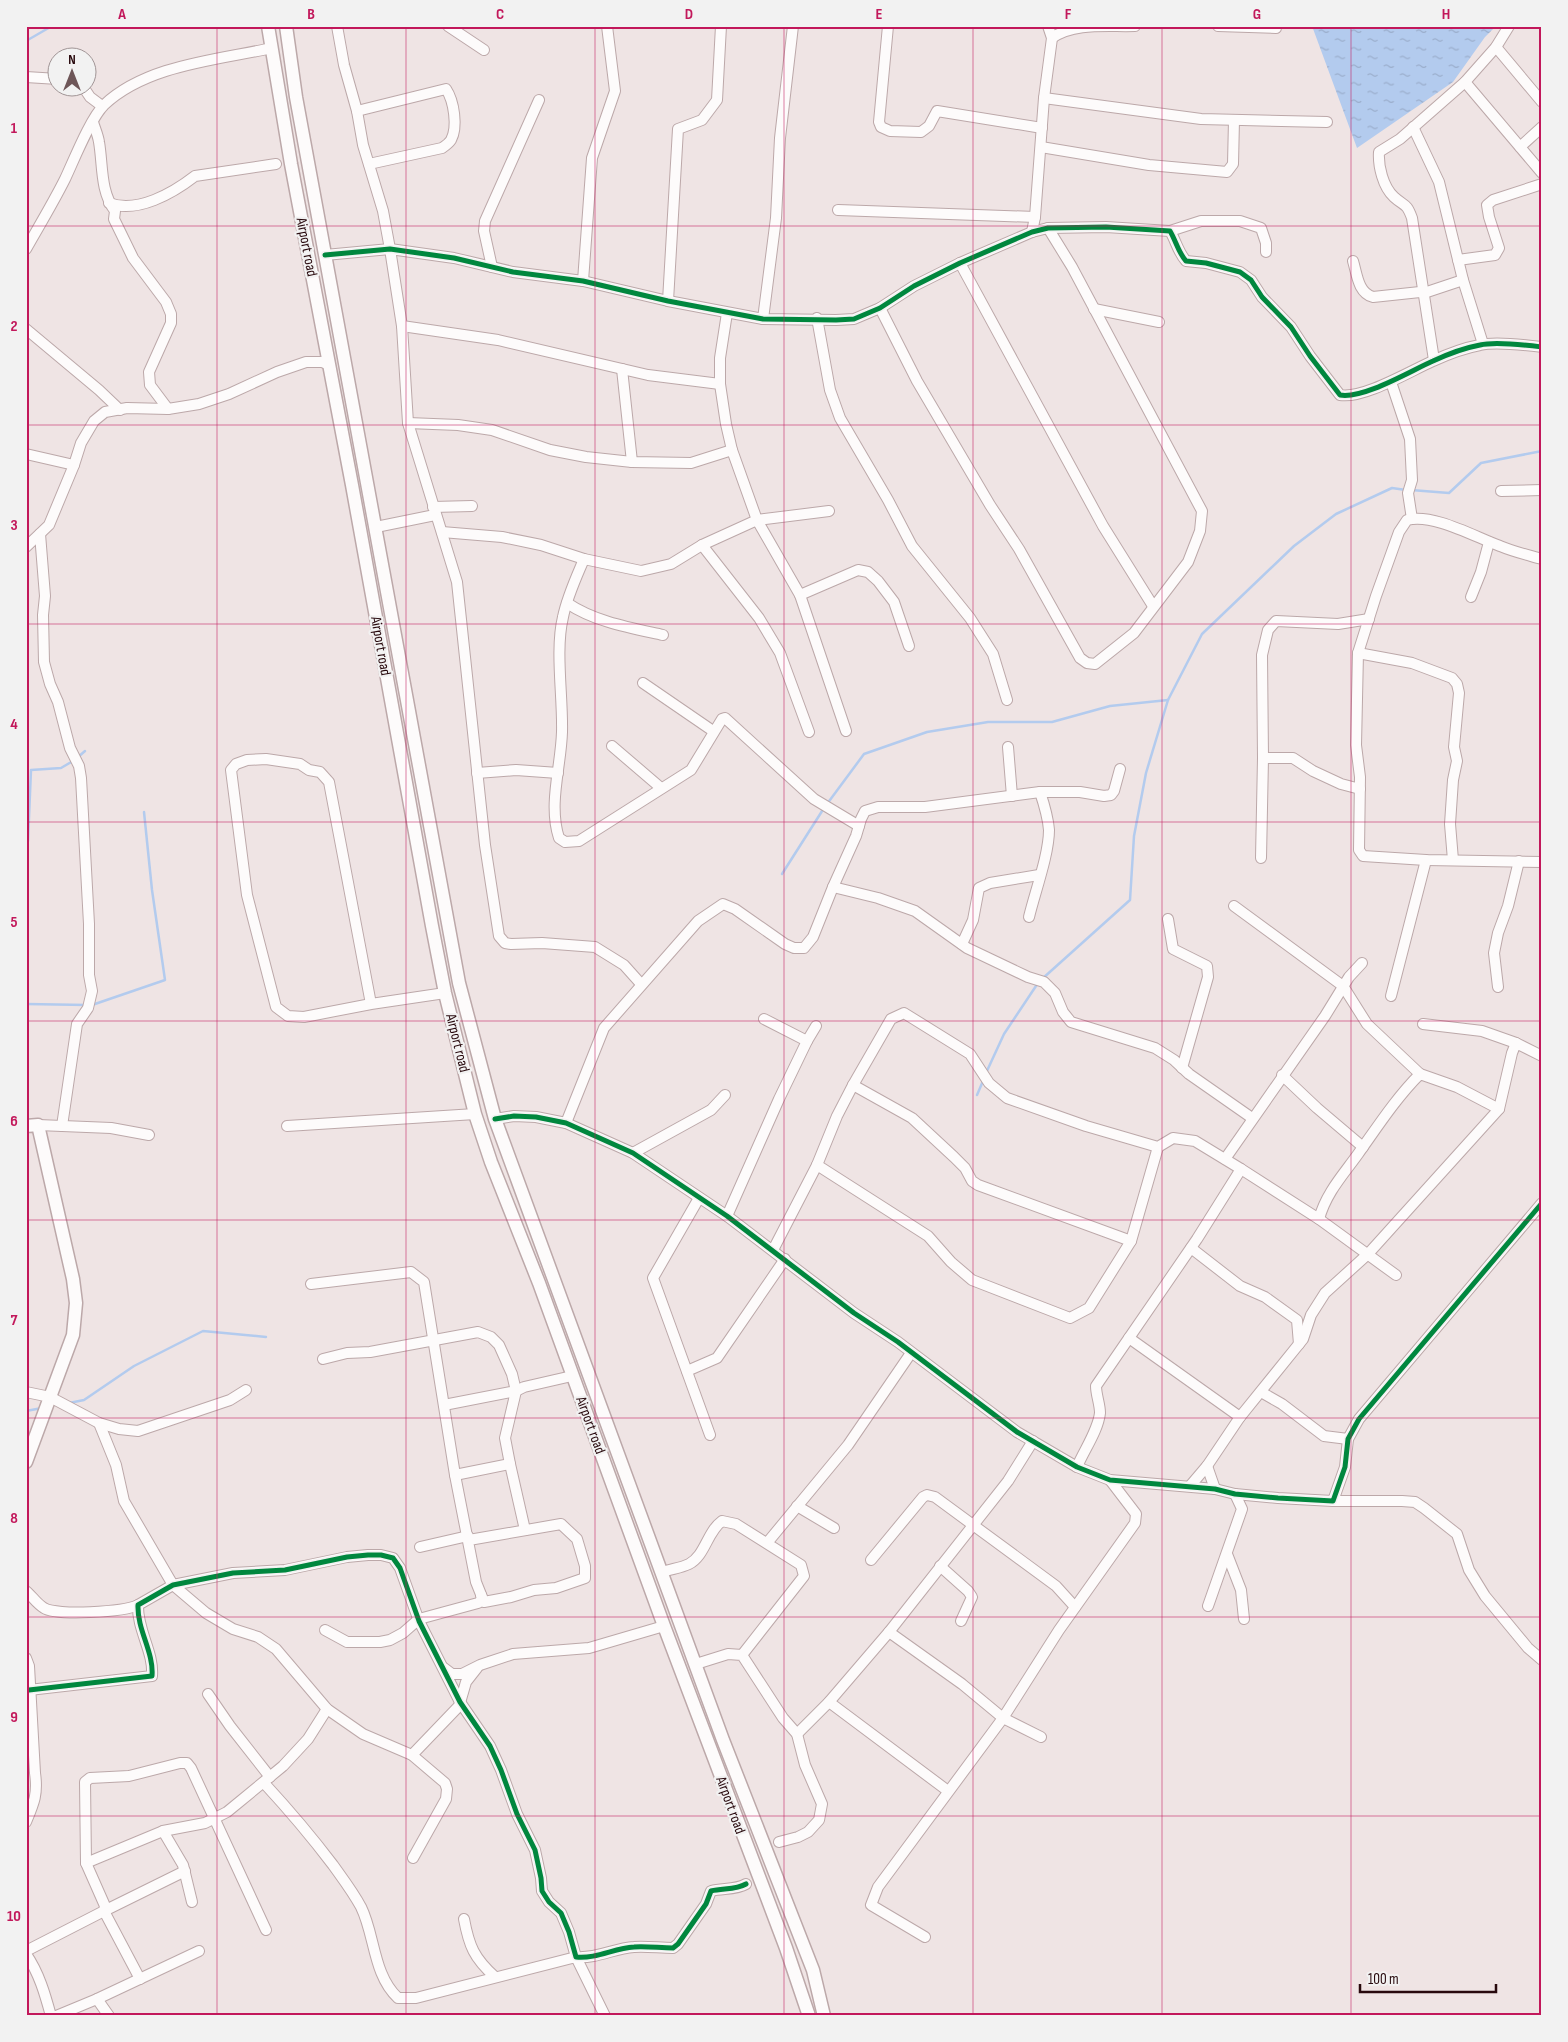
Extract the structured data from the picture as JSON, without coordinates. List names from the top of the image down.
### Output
{
  "streets": {
    "main road": ["Airport road"]
  },
  "scale_bar": "100 m",
  "north": "top",
  "grid": {
    "columns": [
      "A",
      "B",
      "C",
      "D",
      "E",
      "F",
      "G",
      "H"
    ],
    "rows": [
      "1",
      "2",
      "3",
      "4",
      "5",
      "6",
      "7",
      "8",
      "9",
      "10"
    ]
  }
}
